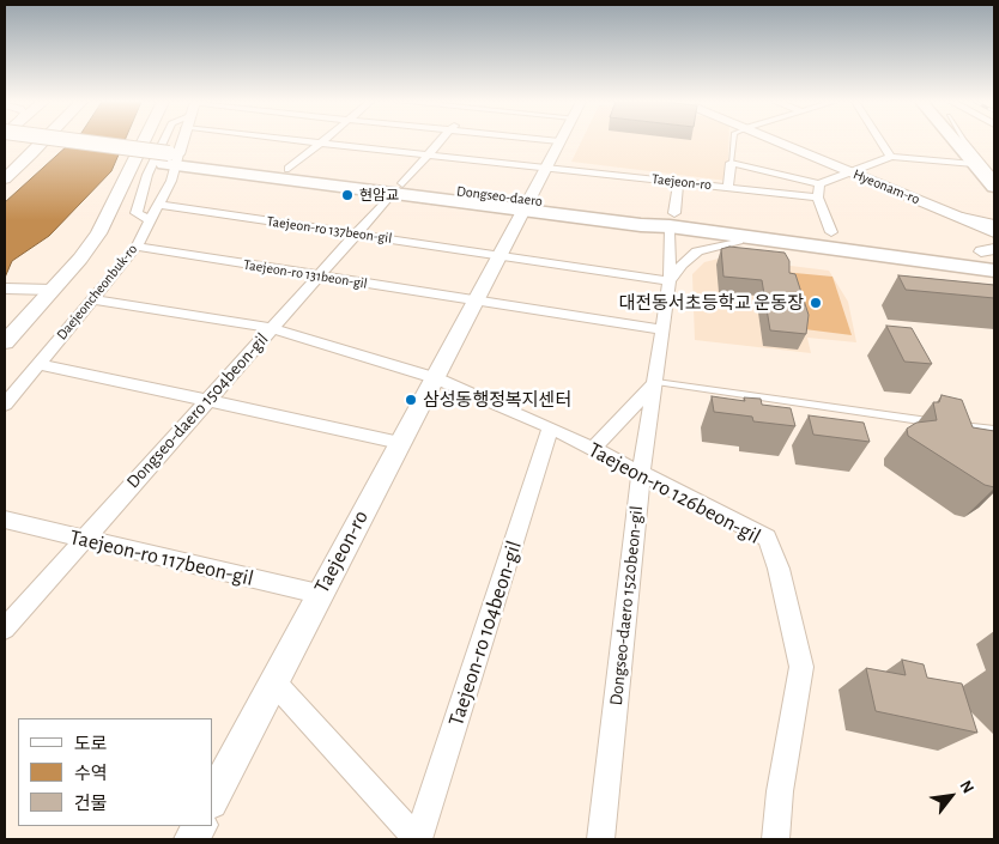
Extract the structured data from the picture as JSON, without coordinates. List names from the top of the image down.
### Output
{
  "streets": {
    "main road": ["Hyeonam-ro", "Dongseo-daero"],
    "street": [
      "Taejeon-ro",
      "Taejeon-ro 137beon-gil",
      "Taejeon-ro 131beon-gil",
      "Daejeoncheonbuk-ro",
      "Dongseo-daero 1504beon-gil",
      "Taejeon-ro 126beon-gil",
      "Taejeon-ro 117beon-gil",
      "Dongseo-daero 1520beon-gil",
      "Taejeon-ro 104beon-gil"
    ]
  },
  "crossings": [
    ["Taejeon-ro", "Dongseo-daero"],
    ["Taejeon-ro", "Taejeon-ro 137beon-gil"],
    ["Taejeon-ro", "Taejeon-ro 131beon-gil"],
    ["Taejeon-ro", "Taejeon-ro 126beon-gil"],
    ["Taejeon-ro", "Taejeon-ro 117beon-gil"],
    ["Dongseo-daero", "Daejeoncheonbuk-ro"],
    ["Dongseo-daero", "Dongseo-daero 1504beon-gil"],
    ["Taejeon-ro 137beon-gil", "Daejeoncheonbuk-ro"],
    ["Taejeon-ro 137beon-gil", "Dongseo-daero 1504beon-gil"],
    ["Taejeon-ro 131beon-gil", "Daejeoncheonbuk-ro"],
    ["Taejeon-ro 131beon-gil", "Dongseo-daero 1504beon-gil"],
    ["Daejeoncheonbuk-ro", "Taejeon-ro 126beon-gil"],
    ["Dongseo-daero 1504beon-gil", "Taejeon-ro 126beon-gil"],
    ["Dongseo-daero 1504beon-gil", "Taejeon-ro 117beon-gil"],
    ["Taejeon-ro 126beon-gil", "Dongseo-daero 1520beon-gil"],
    ["Taejeon-ro 126beon-gil", "Taejeon-ro 104beon-gil"]
  ],
  "places": ["현암교", "대전동서초등학교 운동장", "삼성동행정복지센터"],
  "legend": ["도로", "수역", "건물"],
  "north": "top right"
}
